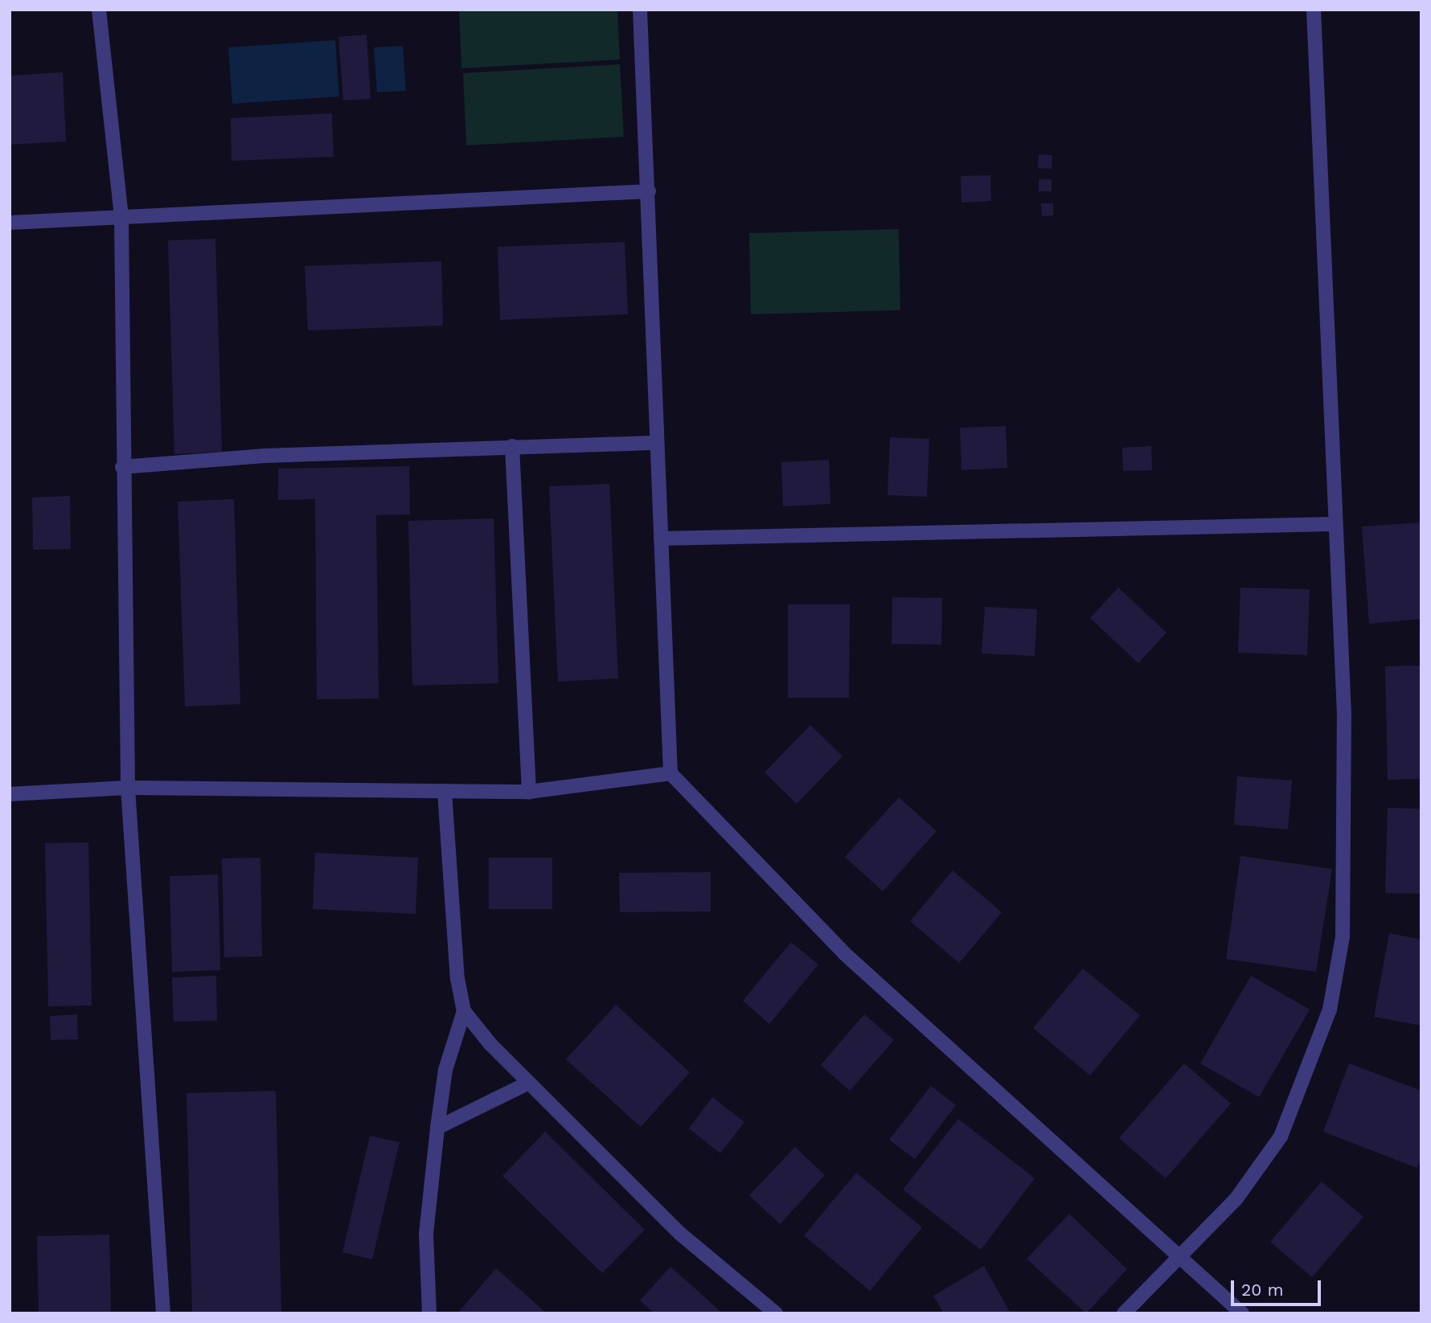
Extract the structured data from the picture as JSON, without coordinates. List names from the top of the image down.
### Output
{
  "scale_bar": "20 m"
}
